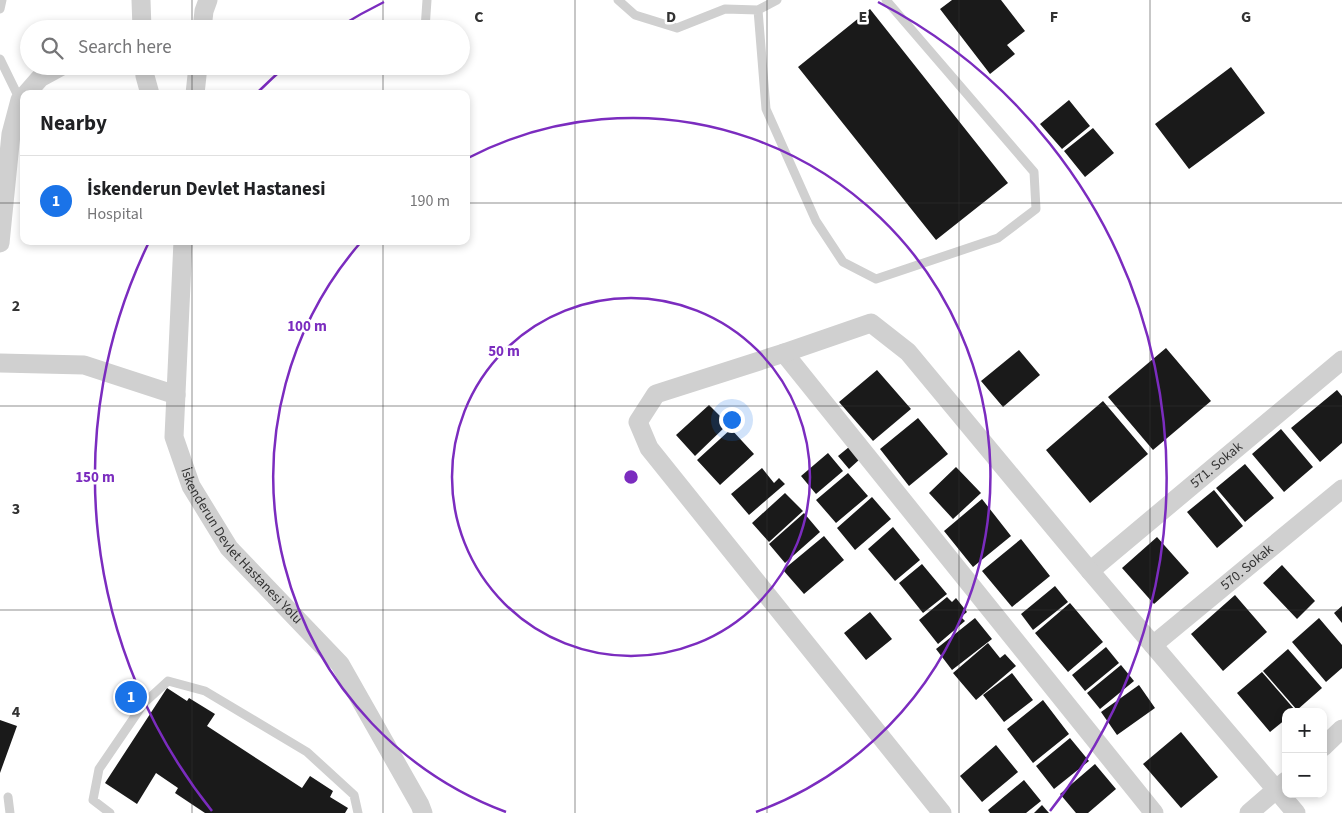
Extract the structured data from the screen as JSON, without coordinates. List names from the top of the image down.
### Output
{
  "streets": {
    "street": ["571. Sokak", "İskenderun Devlet Hastanesi Yolu", "570. Sokak"]
  },
  "page": {
    "search": "Search here",
    "heading": "Nearby",
    "list": [
      {
        "mark": "1",
        "name": "İskenderun Devlet Hastanesi",
        "note": "Hospital",
        "value": "190 m"
      }
    ],
    "pins": "1",
    "map_buttons": ["+", "−"]
  },
  "grid": {
    "columns": [
      "C",
      "D",
      "E",
      "F",
      "G"
    ],
    "rows": ["2", "3", "4"]
  },
  "rings": ["100 m", "50 m", "150 m"]
}
